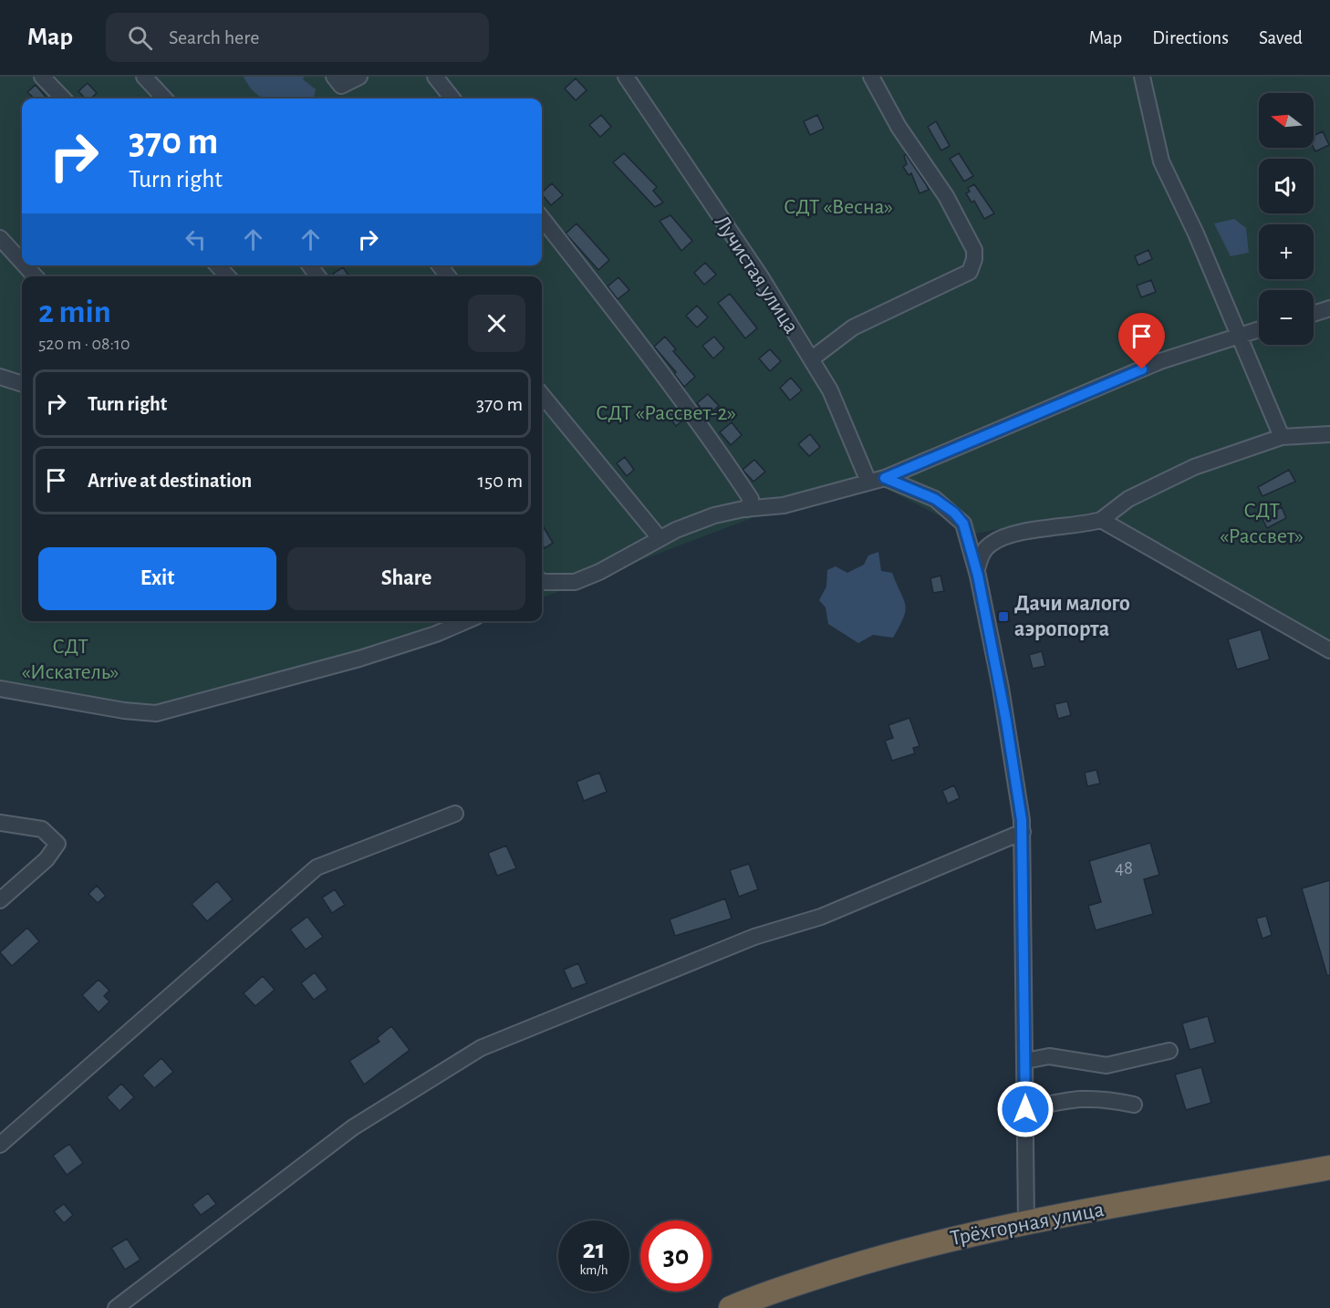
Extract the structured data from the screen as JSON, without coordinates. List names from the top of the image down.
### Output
{
  "streets": {
    "highway": ["Трёхгорная улица"],
    "street": ["Лучистая улица"]
  },
  "parks": [
    "СДТ «Весна»",
    "СДТ «Рассвет-2»",
    "СДТ «Рассвет»",
    "СДТ «Искатель»"
  ],
  "places": {
    "transit": ["Дачи малого аэропорта"]
  },
  "house_numbers": ["48"],
  "north": "left",
  "page": {
    "header": "Map",
    "search": "Search here",
    "nav": ["Map", "Directions", "Saved"],
    "map_buttons": ["+", "−"],
    "turn": ["370 m", "Turn right"],
    "heading": ["2 min", "520 m · 08:10"],
    "list": [
      {
        "name": "Turn right",
        "value": "370 m"
      },
      {
        "name": "Arrive at destination",
        "value": "150 m"
      }
    ],
    "buttons": ["Exit", "Share"],
    "speed": "21 km/h",
    "limit": "30"
  }
}
